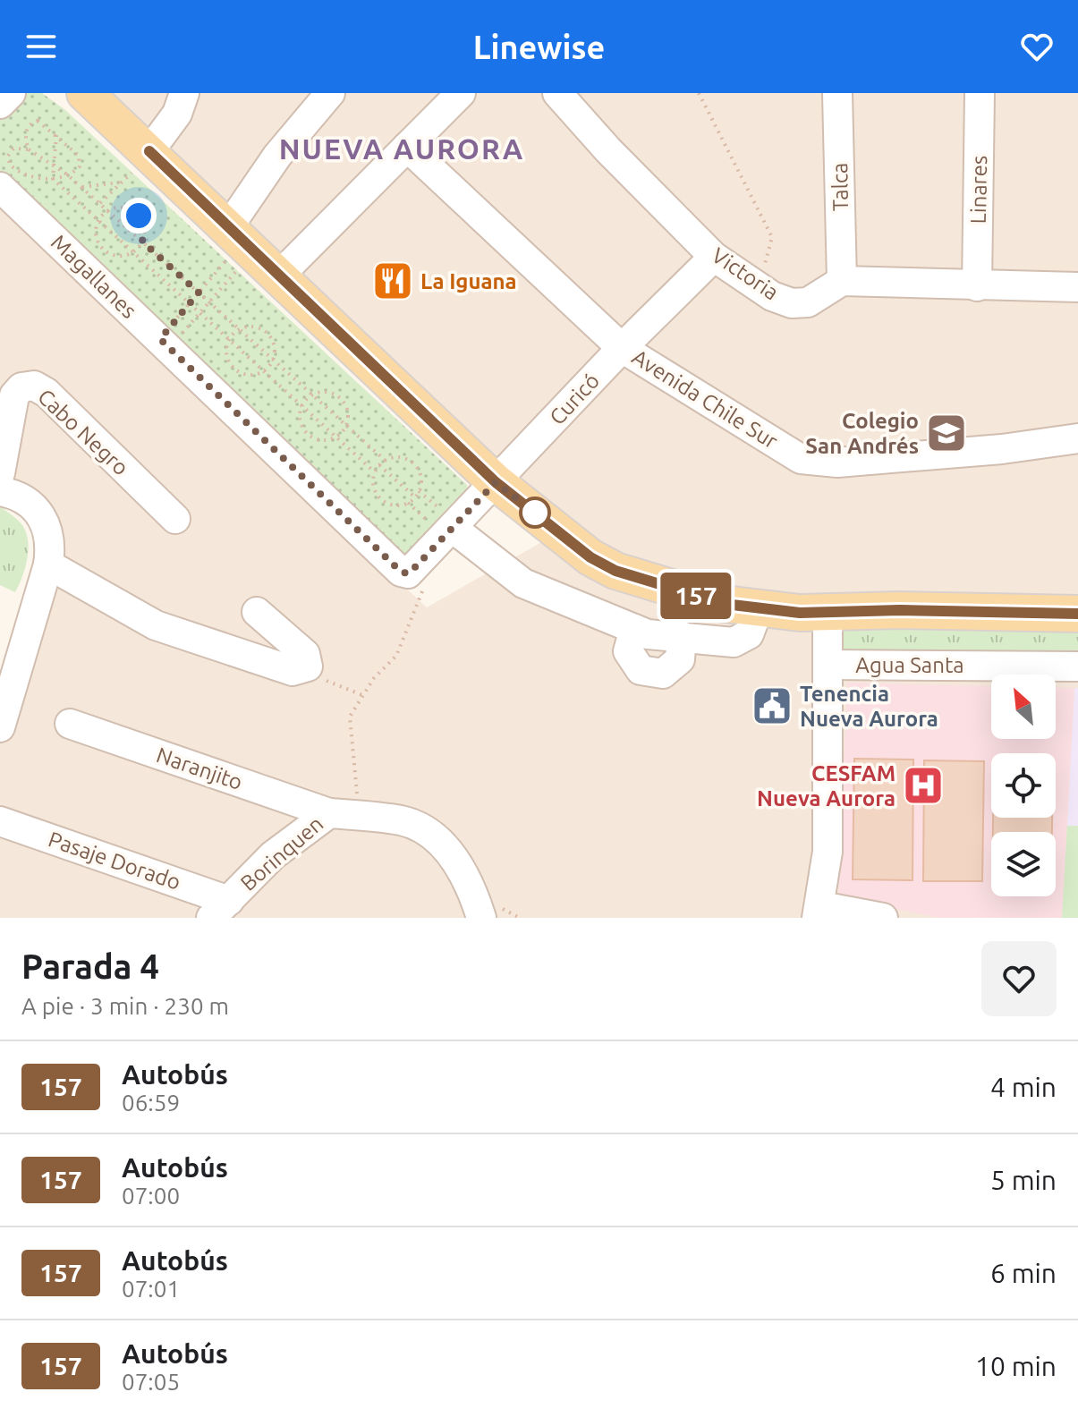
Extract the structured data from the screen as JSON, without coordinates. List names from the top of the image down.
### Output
{
  "streets": {
    "street": [
      "Talca",
      "Linares",
      "Victoria",
      "Magallanes",
      "Curicó",
      "Avenida Chile Sur",
      "Cabo Negro",
      "Agua Santa",
      "Naranjito",
      "Borinquen",
      "Pasaje Dorado"
    ]
  },
  "crossings": [
    ["Talca", "Victoria"],
    ["Victoria", "Curicó"],
    ["Curicó", "Avenida Chile Sur"],
    ["Naranjito", "Borinquen"],
    ["Borinquen", "Pasaje Dorado"]
  ],
  "districts": ["NUEVA AURORA"],
  "places": {
    "restaurant": ["La Iguana"],
    "school or university": ["Colegio San Andrés"],
    "public building": ["Tenencia Nueva Aurora"],
    "hospital": ["CESFAM Nueva Aurora"]
  },
  "lines": ["bus line 157"],
  "north": "top left",
  "page": {
    "header": "Linewise",
    "on_map": "157",
    "heading": ["Parada 4", "A pie · 3 min · 230 m"],
    "list": [
      {
        "mark": "157",
        "name": "Autobús",
        "note": "06:59",
        "value": "4 min"
      },
      {
        "mark": "157",
        "name": "Autobús",
        "note": "07:00",
        "value": "5 min"
      },
      {
        "mark": "157",
        "name": "Autobús",
        "note": "07:01",
        "value": "6 min"
      },
      {
        "mark": "157",
        "name": "Autobús",
        "note": "07:05",
        "value": "10 min"
      }
    ]
  }
}
